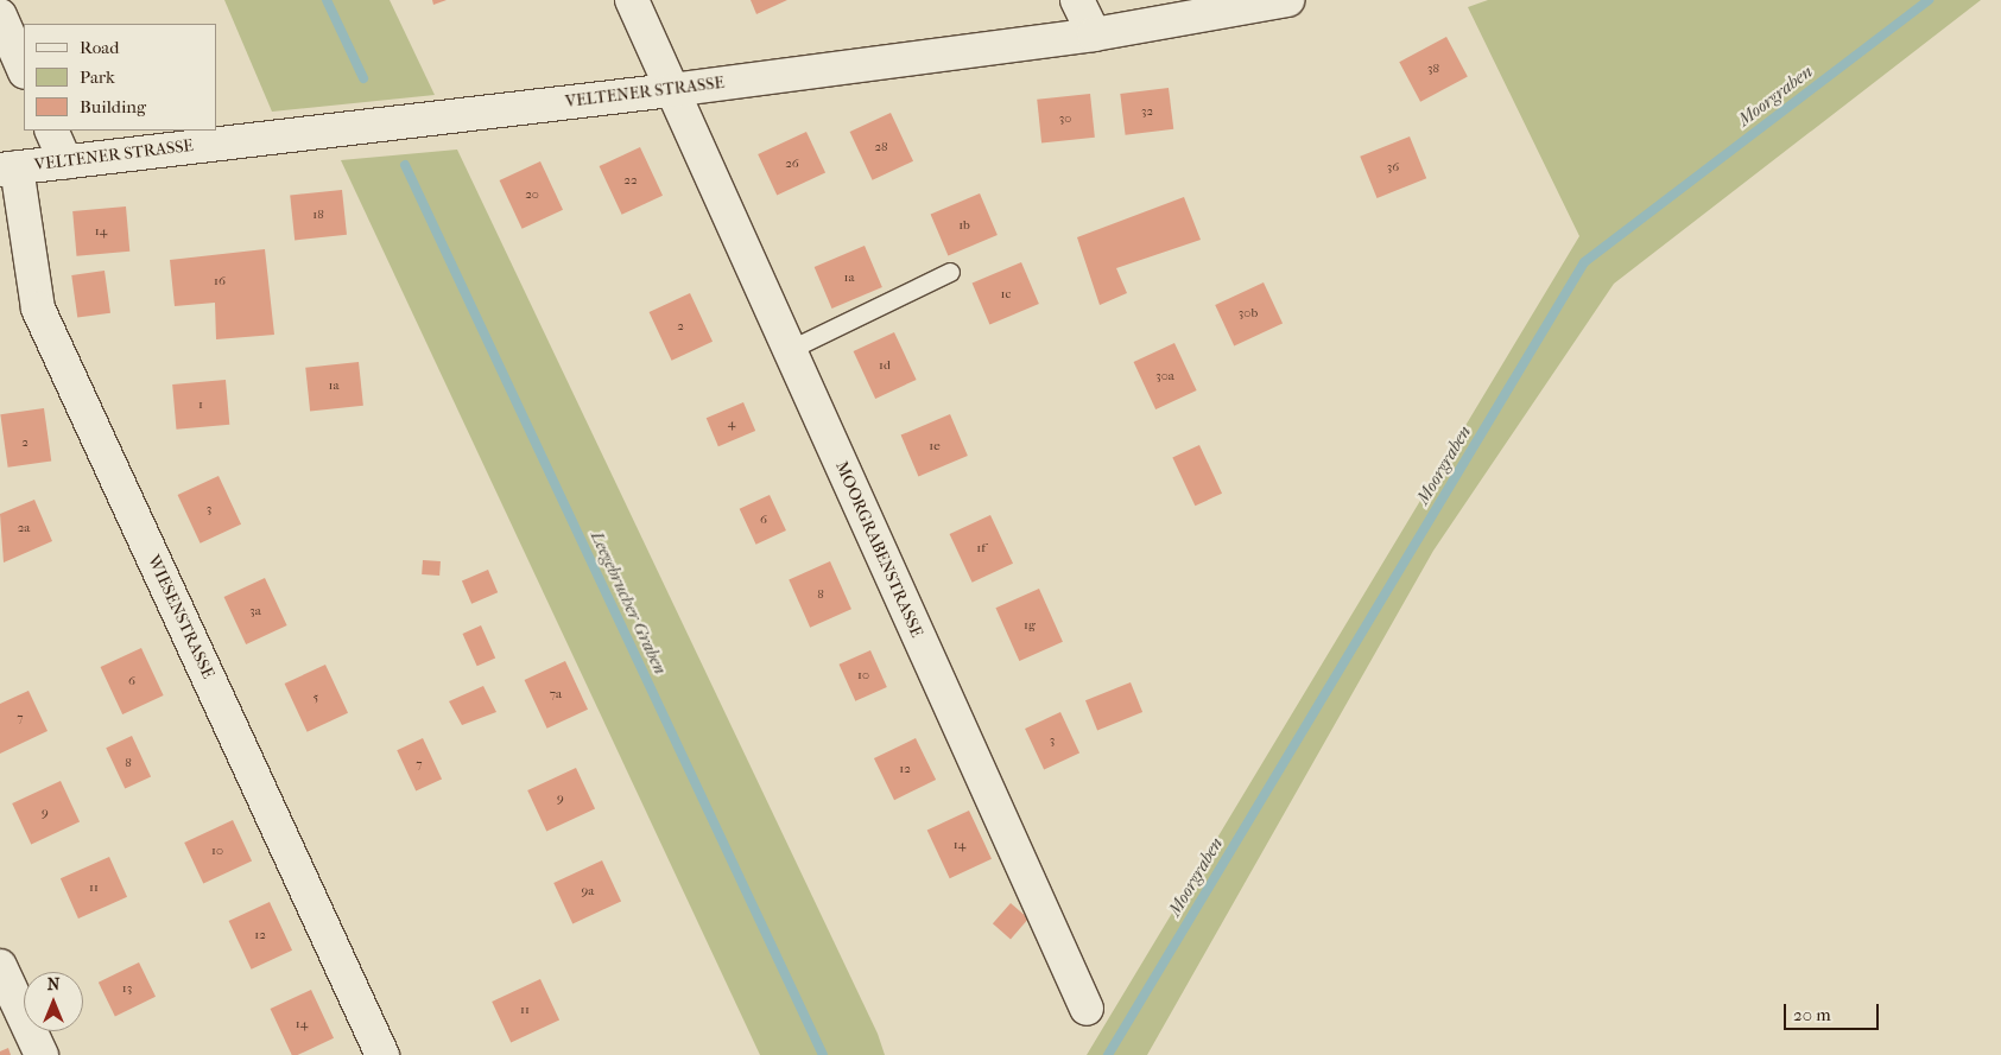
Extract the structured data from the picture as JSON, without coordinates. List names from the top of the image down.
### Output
{
  "streets": {
    "street": ["VELTENER STRASSE", "MOORGRABENSTRASSE", "WIESENSTRASSE"]
  },
  "crossings": [
    ["VELTENER STRASSE", "MOORGRABENSTRASSE"],
    ["VELTENER STRASSE", "WIESENSTRASSE"]
  ],
  "water": ["Moorgraben", "Leegebrucher Graben"],
  "house_numbers": [
    "38",
    "32",
    "30",
    "28",
    "26",
    "36",
    "22",
    "20",
    "18",
    "1b",
    "14",
    "1a",
    "16",
    "1c",
    "30b",
    "2",
    "1d",
    "30a",
    "1a",
    "1",
    "4",
    "2",
    "1e",
    "3",
    "6",
    "2a",
    "1f",
    "8",
    "3a",
    "1g",
    "10",
    "6",
    "7a",
    "5",
    "7",
    "3",
    "8",
    "7",
    "12",
    "9",
    "9",
    "14",
    "10",
    "11",
    "9a",
    "12",
    "13",
    "11",
    "14"
  ],
  "legend": ["Road", "Park", "Building"],
  "scale_bar": "20 m",
  "north": "top"
}
